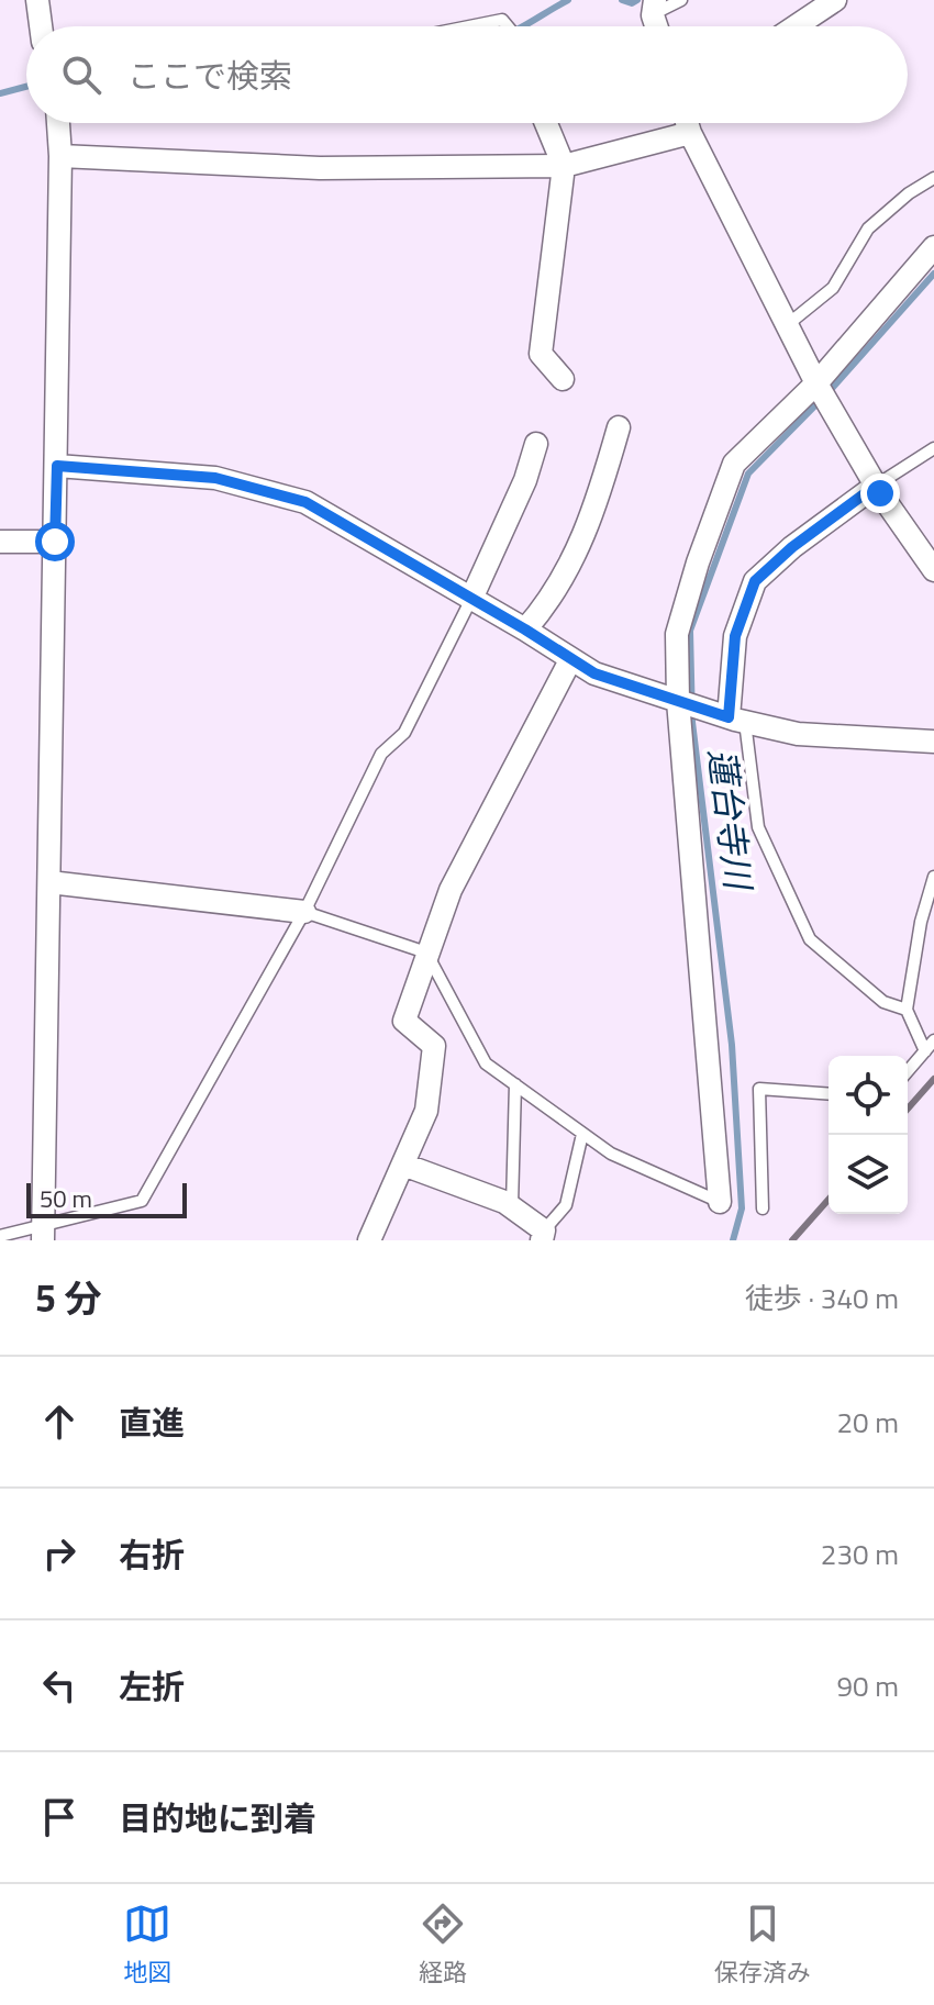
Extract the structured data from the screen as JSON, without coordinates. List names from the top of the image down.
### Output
{
  "water": ["蓮台寺川"],
  "scale_bar": "50 m",
  "page": {
    "search": "ここで検索",
    "scale": "50 m",
    "heading": ["5 分", "徒歩 · 340 m"],
    "list": [
      ["直進", "20 m"],
      ["右折", "230 m"],
      ["左折", "90 m"],
      "目的地に到着"
    ],
    "nav": ["地図", "経路", "保存済み"]
  }
}
